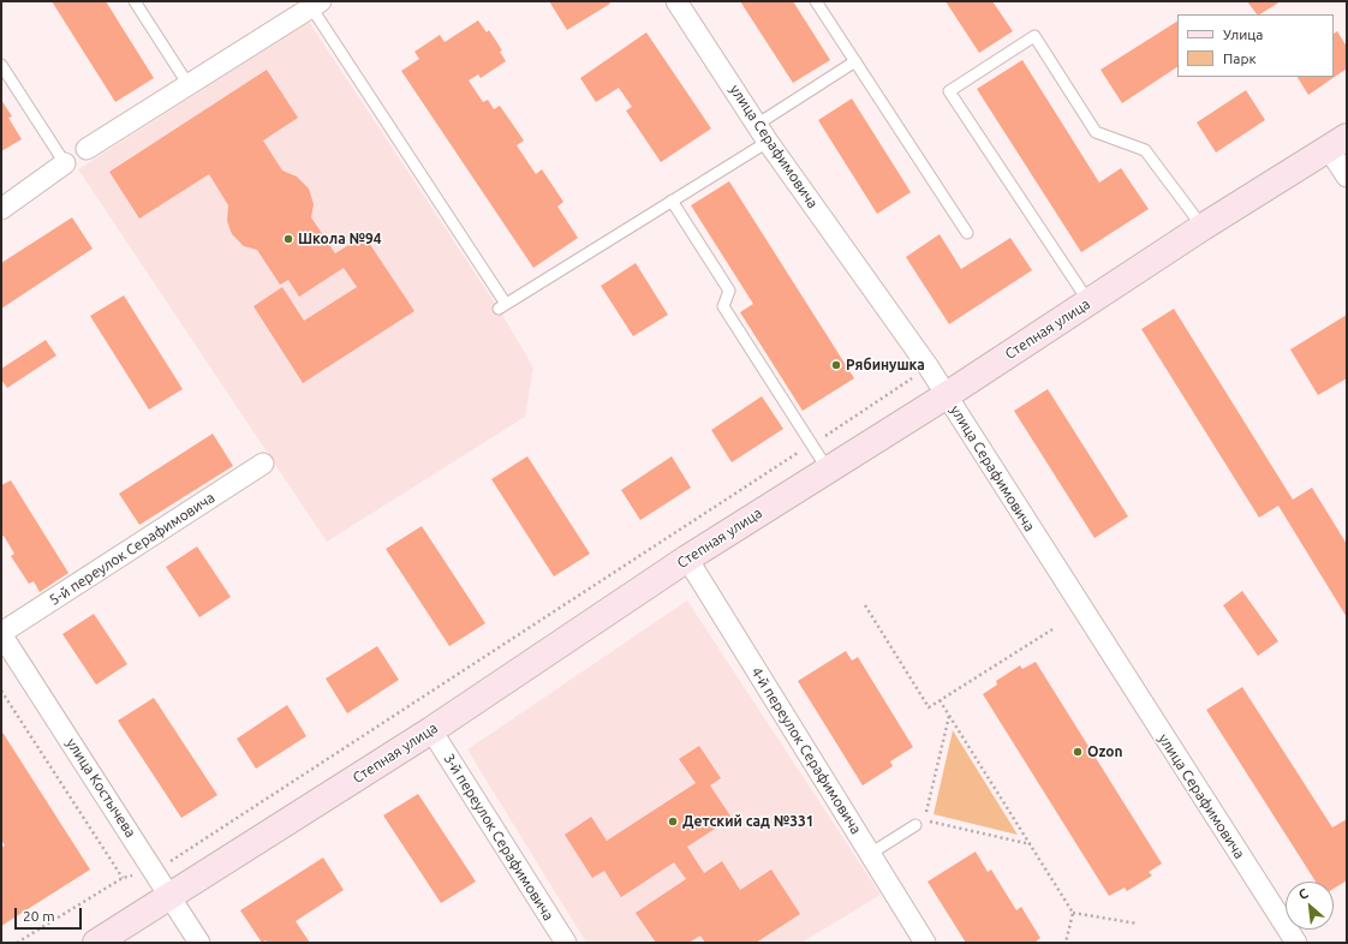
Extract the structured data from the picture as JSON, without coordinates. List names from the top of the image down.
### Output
{
  "streets": {
    "street": [
      "улица Серафимовича",
      "Степная улица",
      "5-й переулок Серафимовича",
      "4-й переулок Серафимовича",
      "улица Костычева",
      "3-й переулок Серафимовича"
    ]
  },
  "crossings": [
    ["улица Серафимовича", "Степная улица"],
    ["Степная улица", "4-й переулок Серафимовича"],
    ["Степная улица", "улица Костычева"],
    ["Степная улица", "3-й переулок Серафимовича"],
    ["5-й переулок Серафимовича", "улица Костычева"]
  ],
  "places": [
    "Школа №94",
    "Рябинушка",
    "Ozon",
    "Детский сад №331"
  ],
  "legend": ["Улица", "Парк"],
  "scale_bar": "20 m",
  "north": "top left"
}
